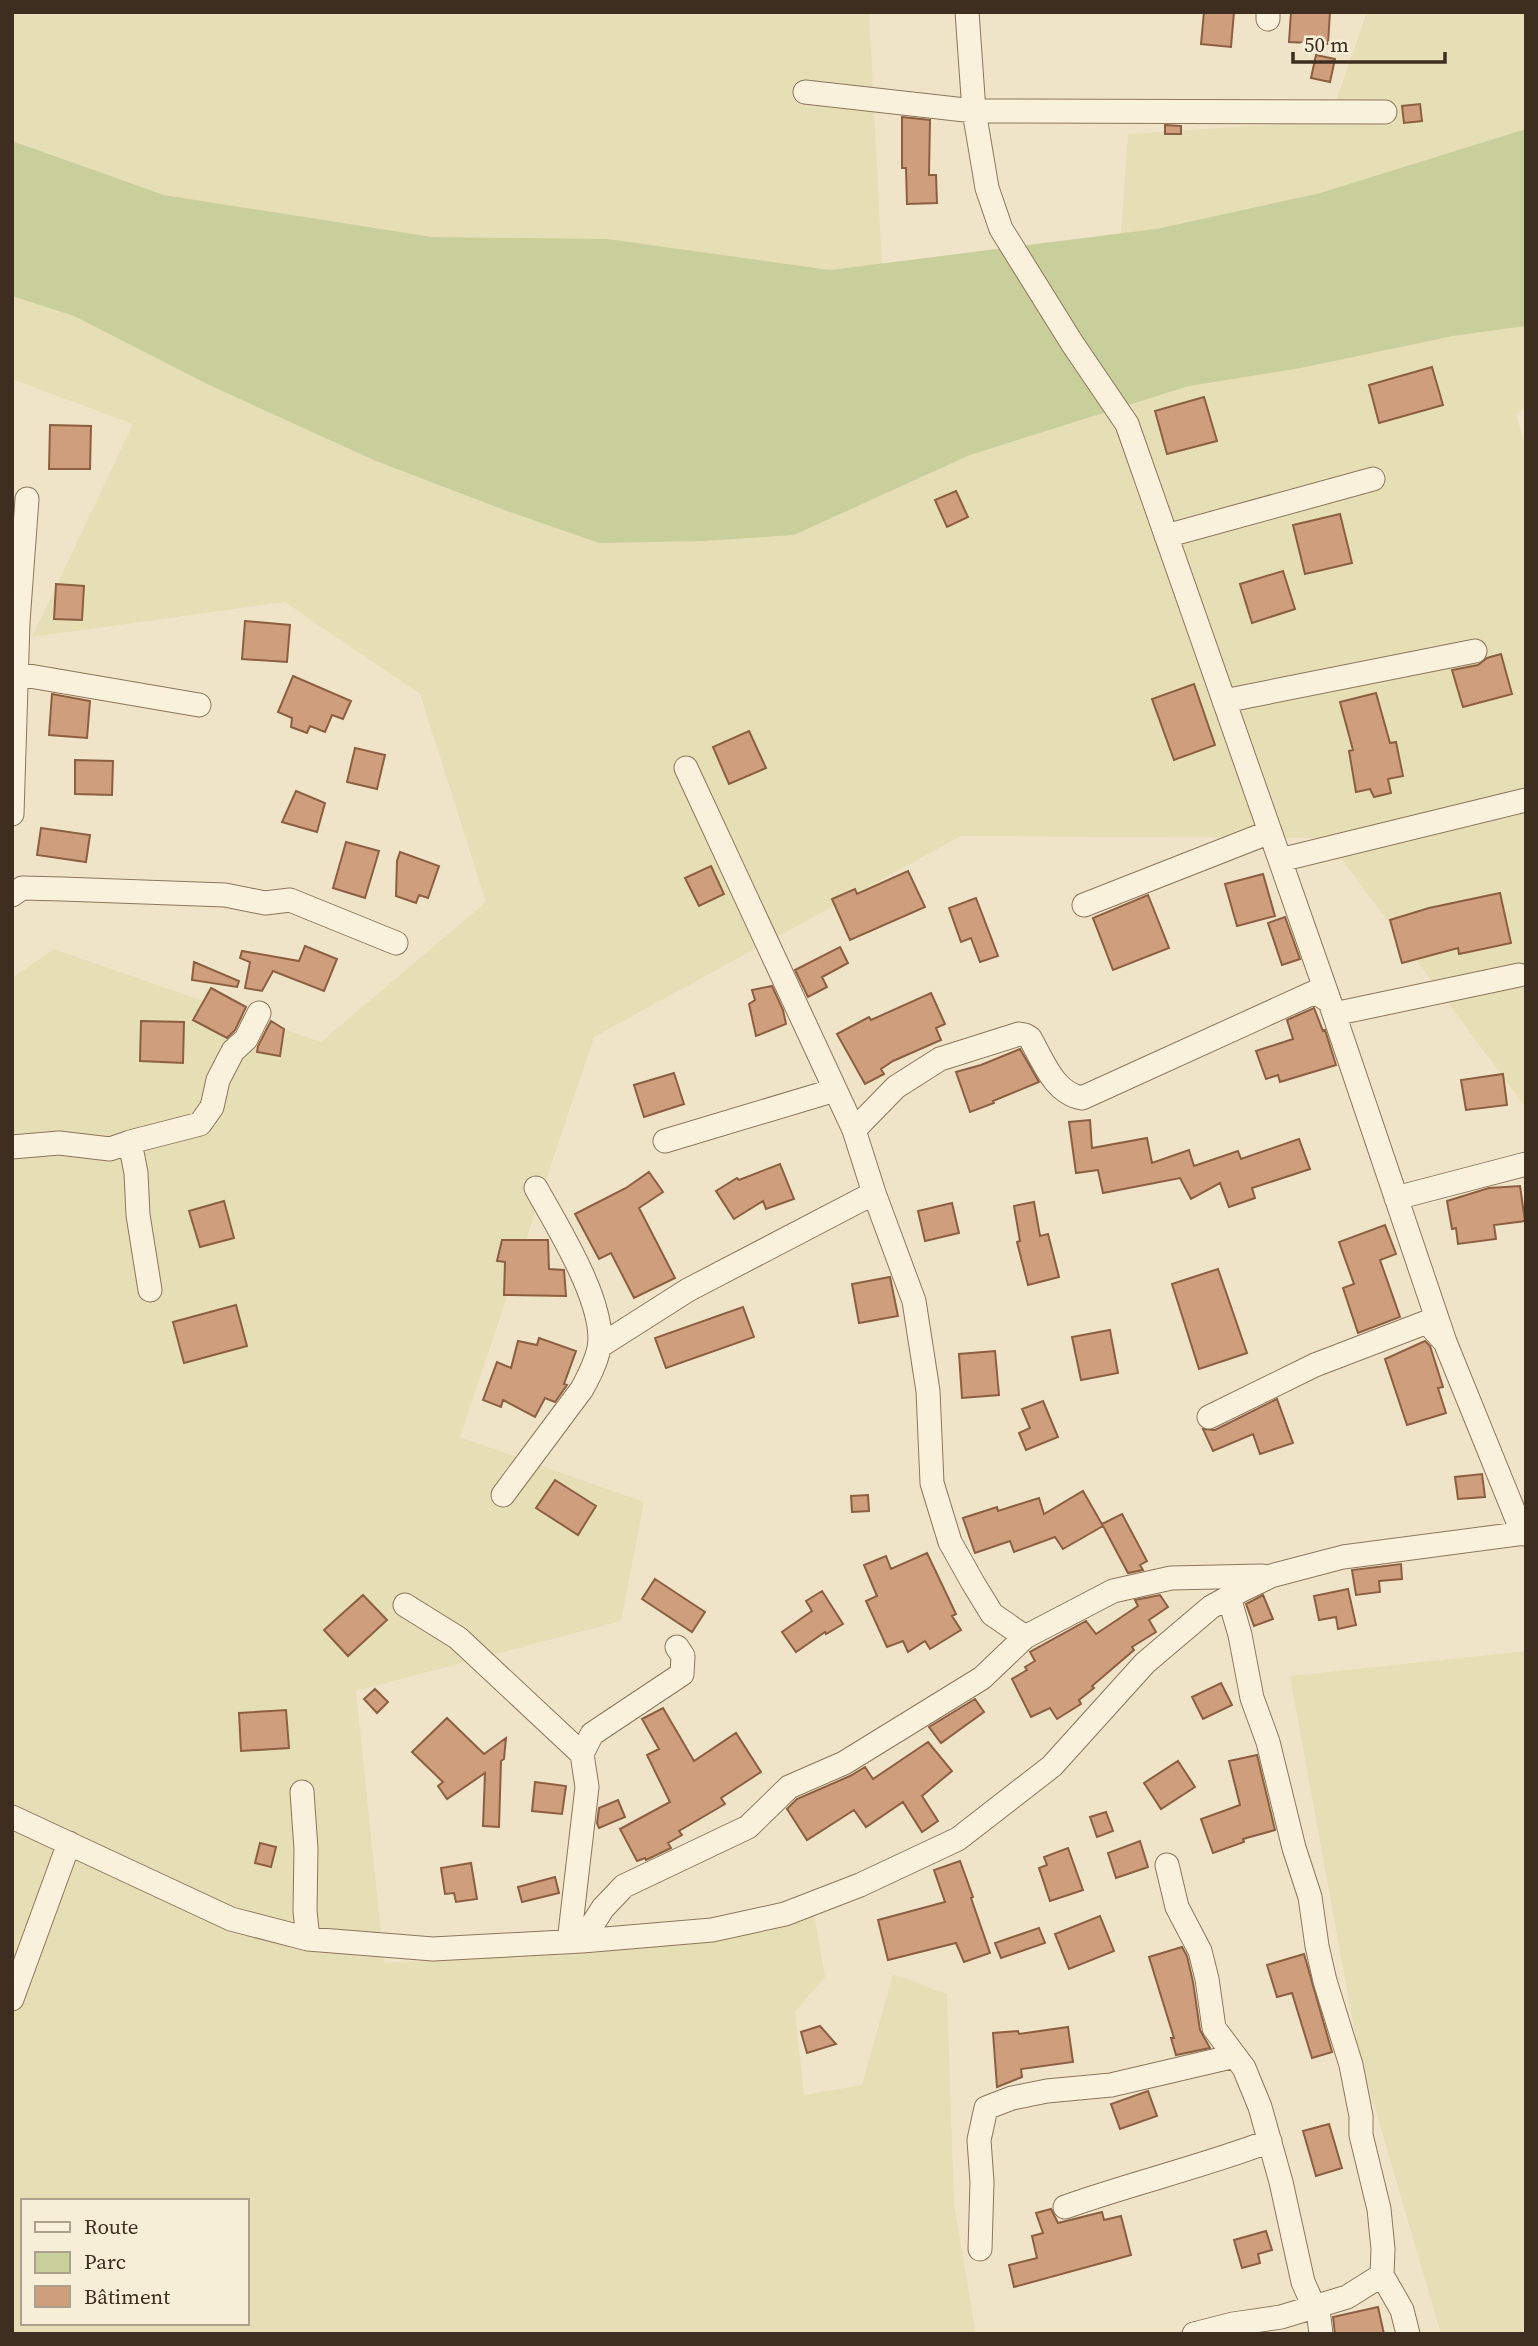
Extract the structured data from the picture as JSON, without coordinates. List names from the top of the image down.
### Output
{
  "legend": ["Route", "Parc", "Bâtiment"],
  "scale_bar": "50 m"
}
